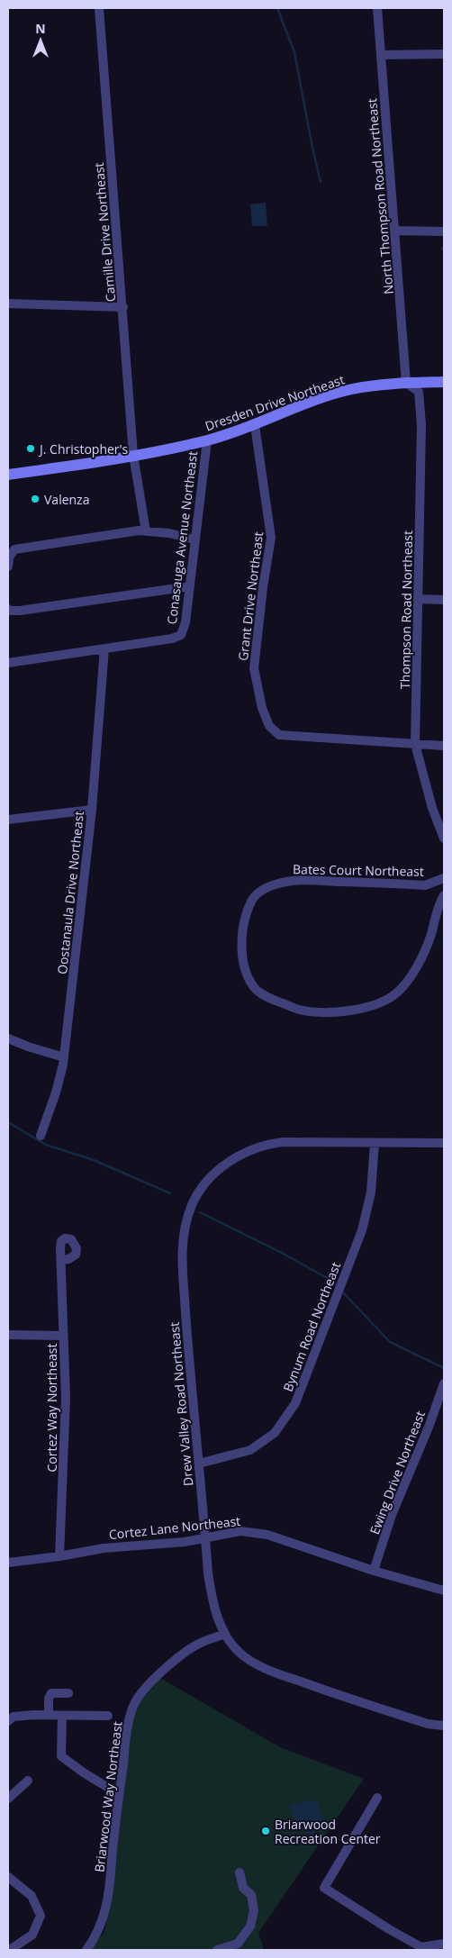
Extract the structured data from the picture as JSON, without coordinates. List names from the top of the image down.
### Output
{
  "streets": {
    "street": [
      "North Thompson Road Northeast",
      "Camille Drive Northeast",
      "Dresden Drive Northeast",
      "Conasauga Avenue Northeast",
      "Grant Drive Northeast",
      "Thompson Road Northeast",
      "Bates Court Northeast",
      "Oostanaula Drive Northeast",
      "Bynum Road Northeast",
      "Drew Valley Road Northeast",
      "Cortez Way Northeast",
      "Ewing Drive Northeast",
      "Cortez Lane Northeast",
      "Briarwood Way Northeast"
    ]
  },
  "crossings": [
    ["North Thompson Road Northeast", "Dresden Drive Northeast"],
    ["North Thompson Road Northeast", "Thompson Road Northeast"],
    ["Camille Drive Northeast", "Dresden Drive Northeast"],
    ["Dresden Drive Northeast", "Conasauga Avenue Northeast"],
    ["Dresden Drive Northeast", "Grant Drive Northeast"],
    ["Dresden Drive Northeast", "Thompson Road Northeast"],
    ["Conasauga Avenue Northeast", "Oostanaula Drive Northeast"],
    ["Grant Drive Northeast", "Thompson Road Northeast"],
    ["Bynum Road Northeast", "Drew Valley Road Northeast"],
    ["Drew Valley Road Northeast", "Cortez Lane Northeast"],
    ["Drew Valley Road Northeast", "Briarwood Way Northeast"],
    ["Cortez Way Northeast", "Cortez Lane Northeast"],
    ["Ewing Drive Northeast", "Cortez Lane Northeast"]
  ],
  "places": ["J. Christopher's", "Valenza", "Briarwood Recreation Center"],
  "north": "top"
}
